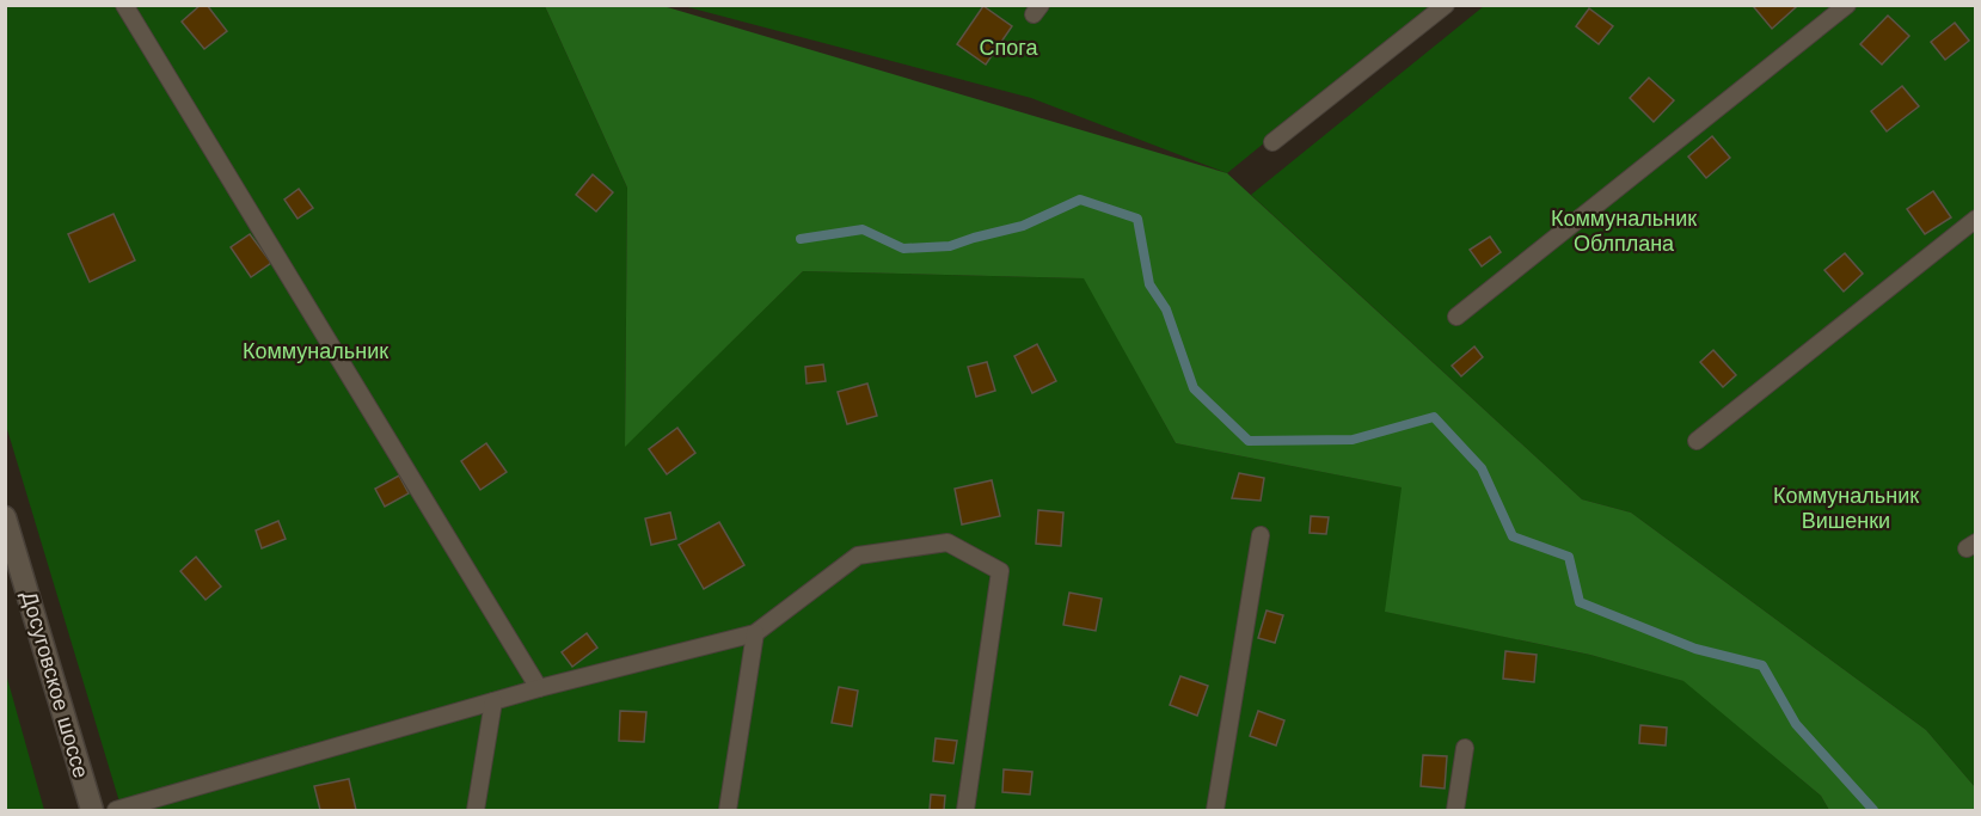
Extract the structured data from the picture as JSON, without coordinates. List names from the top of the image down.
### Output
{
  "streets": {
    "main road": ["Досуговское шоссе"]
  },
  "parks": [
    "Спога",
    "Коммунальник Облплана",
    "Коммунальник",
    "Коммунальник Вишенки"
  ]
}
